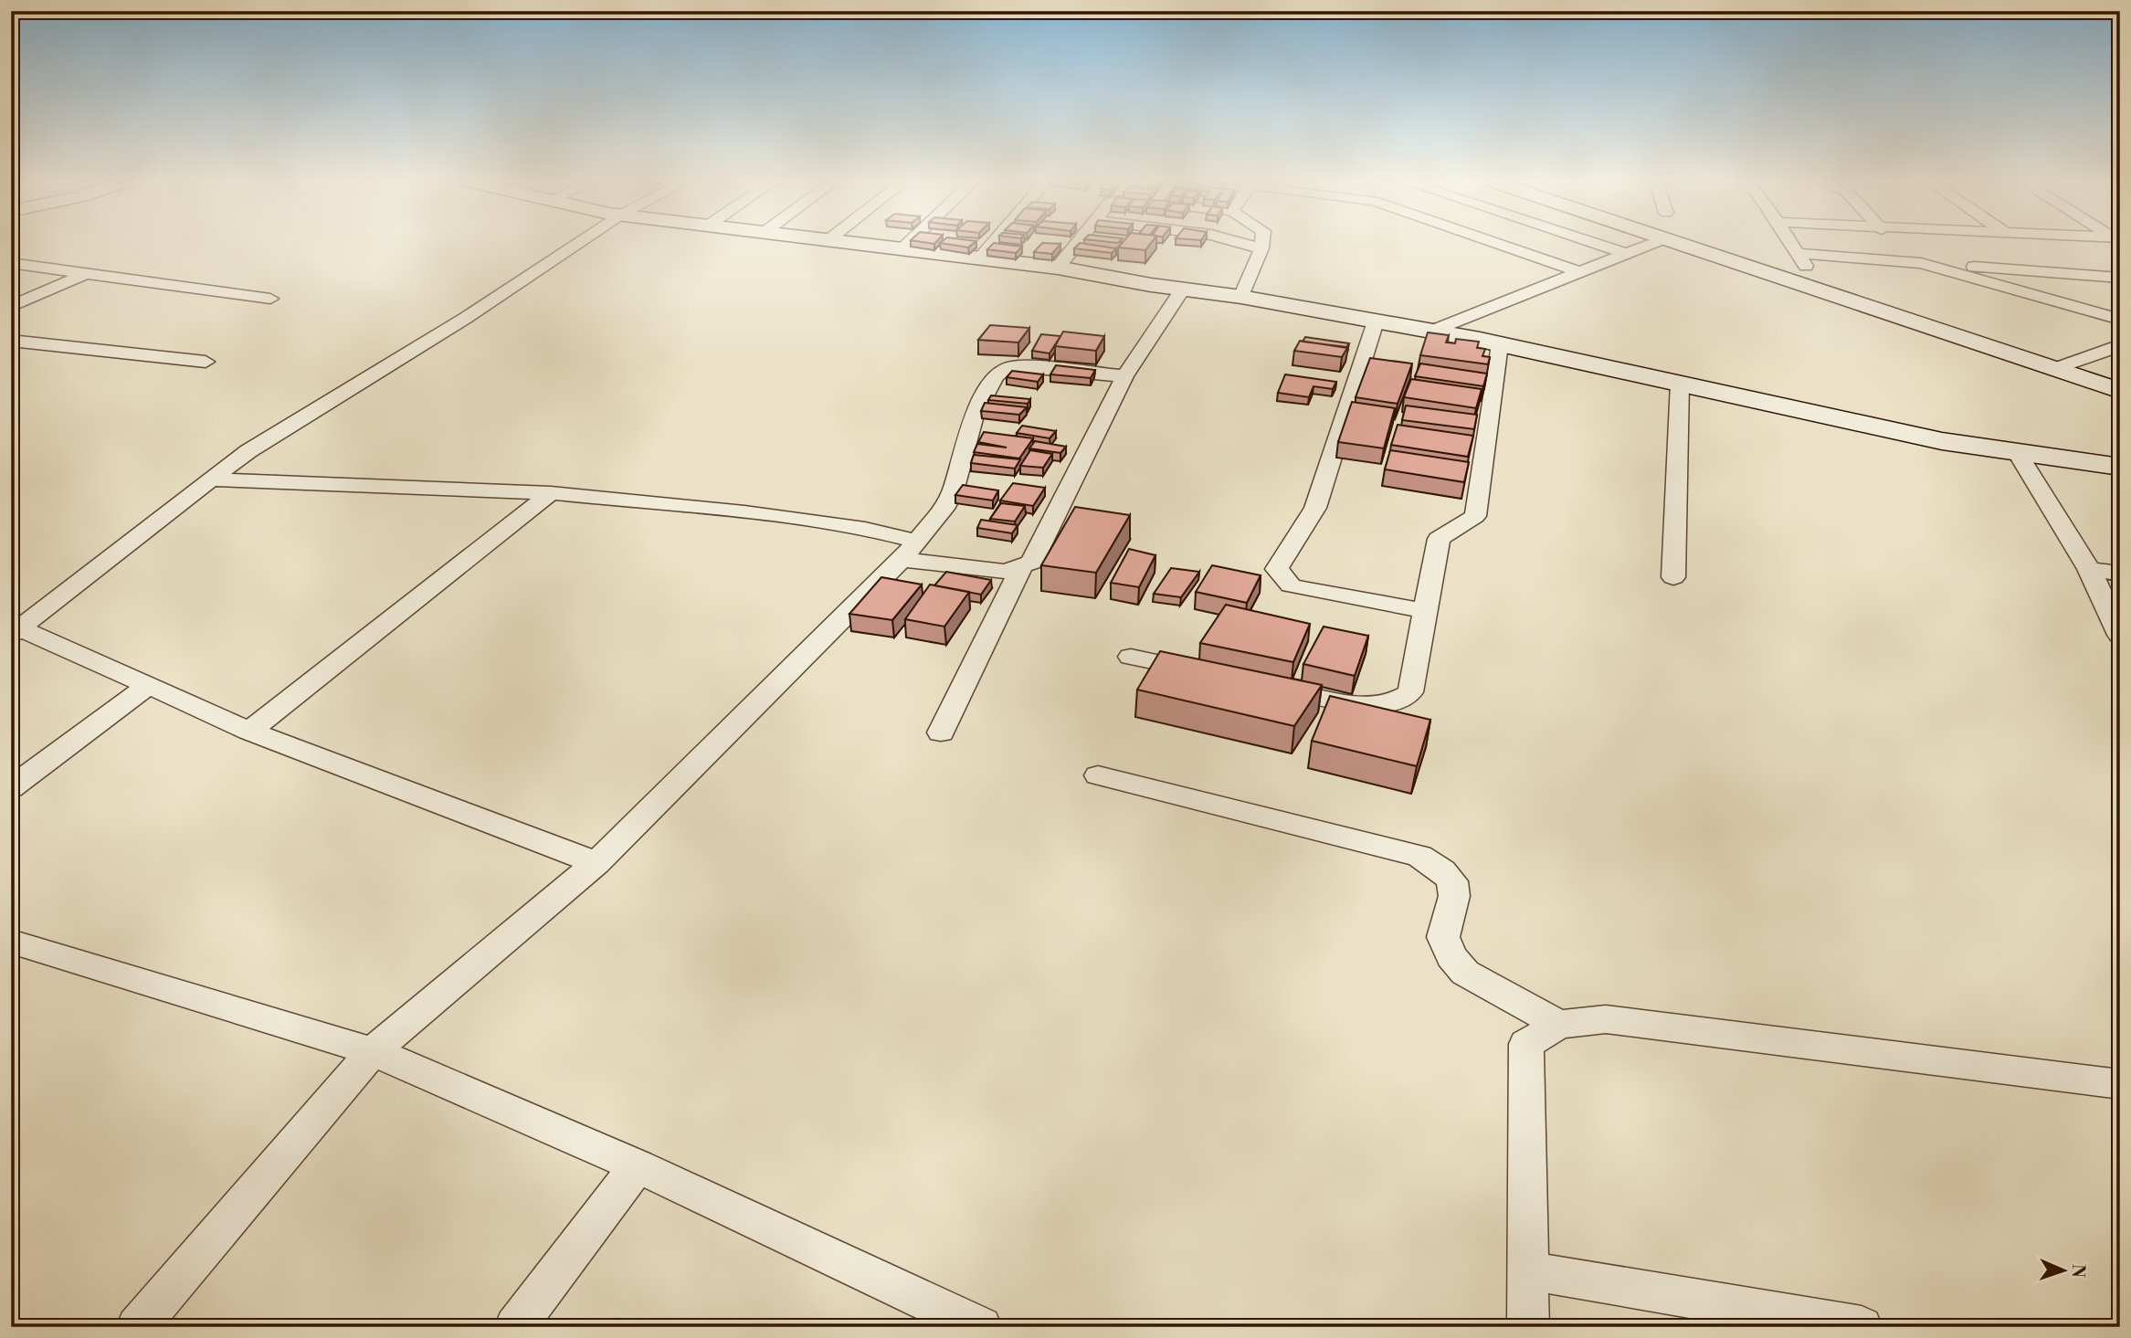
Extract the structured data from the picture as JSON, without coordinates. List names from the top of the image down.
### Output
{
  "north": "right"
}
